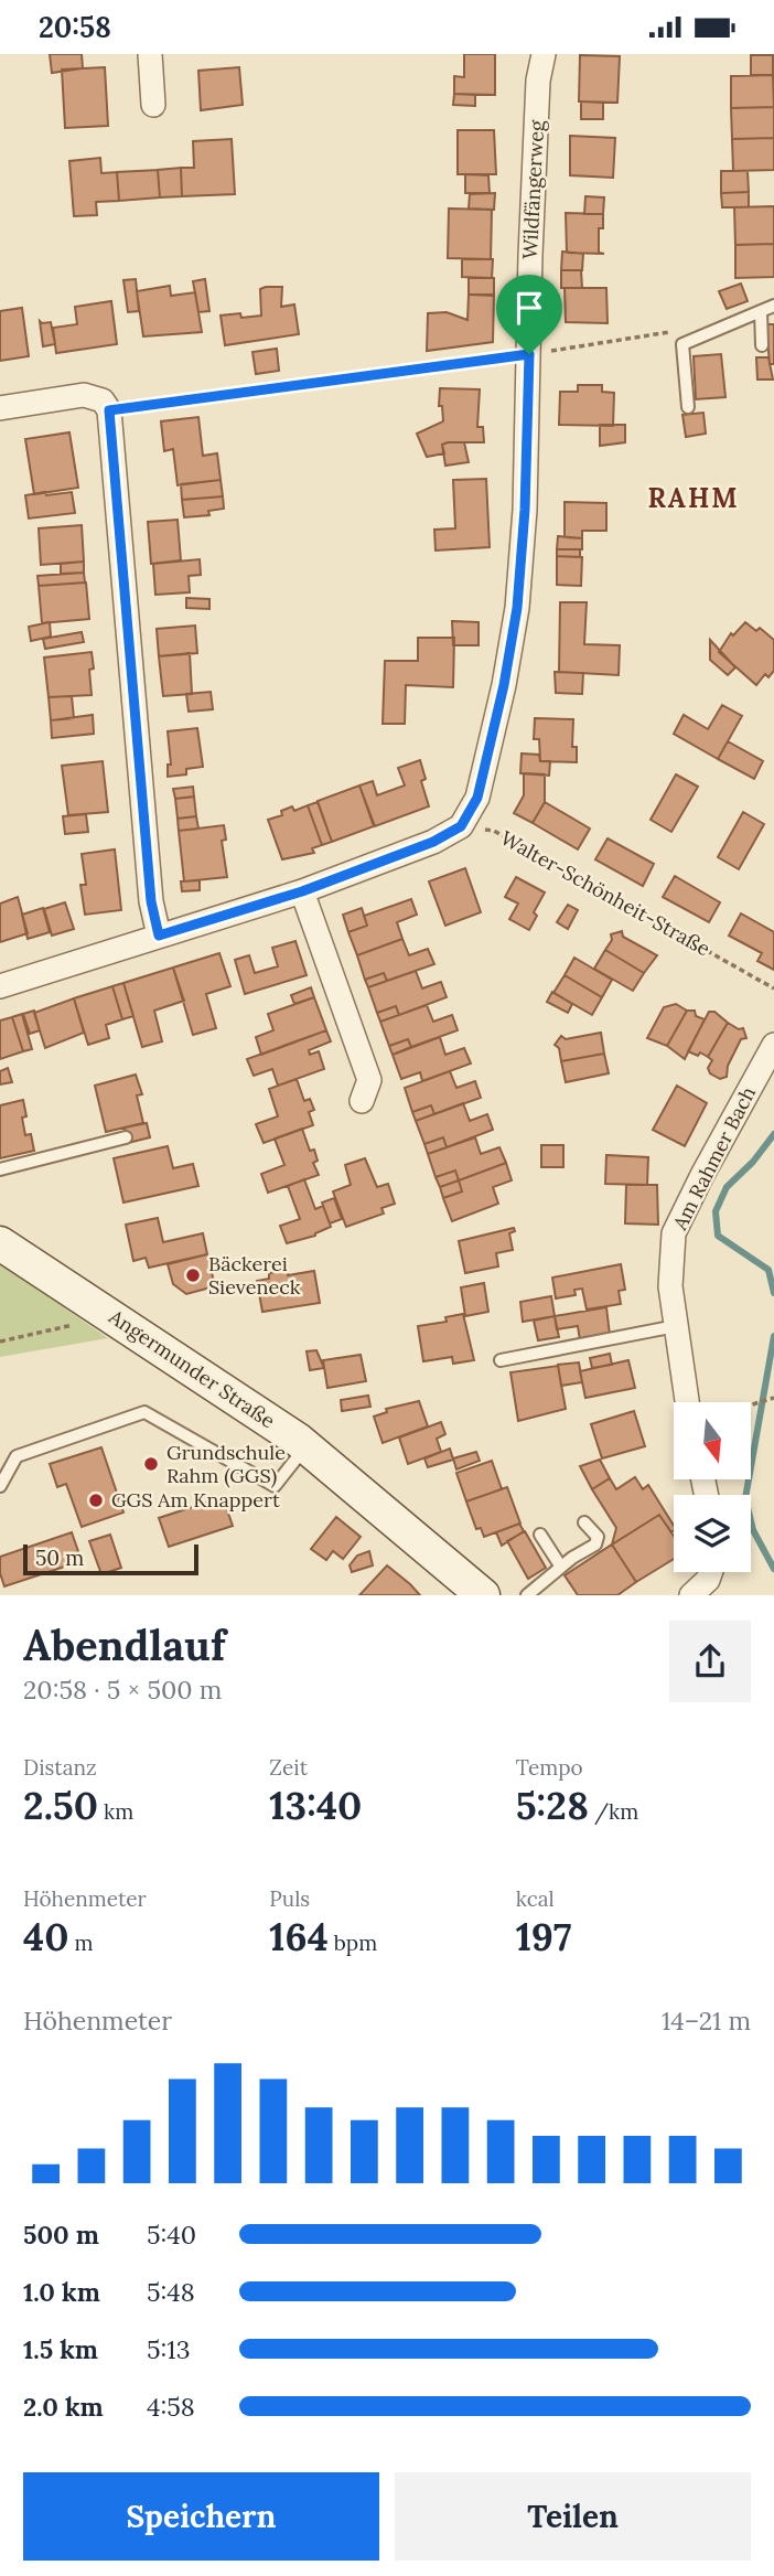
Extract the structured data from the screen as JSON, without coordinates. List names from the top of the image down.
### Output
{
  "streets": {
    "main road": ["Angermunder Straße"],
    "street": ["Wildfängerweg", "Am Rahmer Bach"],
    "path": ["Walter-Schönheit-Straße"]
  },
  "crossings": [
    ["Wildfängerweg", "Walter-Schönheit-Straße"]
  ],
  "districts": ["RAHM"],
  "places": ["Bäckerei Sieveneck", "Grundschule Rahm (GGS)", "GGS Am Knappert"],
  "scale_bar": "50 m",
  "north": "bottom",
  "page": {
    "status": "20:58",
    "scale": "50 m",
    "heading": ["Abendlauf", "20:58 · 5 × 500 m"],
    "stats": [
      ["Distanz", "2.50 km"],
      ["Zeit", "13:40"],
      ["Tempo", "5:28 /km"],
      ["Höhenmeter", "40 m"],
      ["Puls", "164 bpm"],
      ["kcal", "197"]
    ],
    "chart": ["Höhenmeter", "14–21 m"],
    "list": [
      {
        "name": "500 m",
        "note": "5:40"
      },
      {
        "name": "1.0 km",
        "note": "5:48"
      },
      {
        "name": "1.5 km",
        "note": "5:13"
      },
      {
        "name": "2.0 km",
        "note": "4:58"
      }
    ],
    "buttons": ["Speichern", "Teilen"]
  }
}
